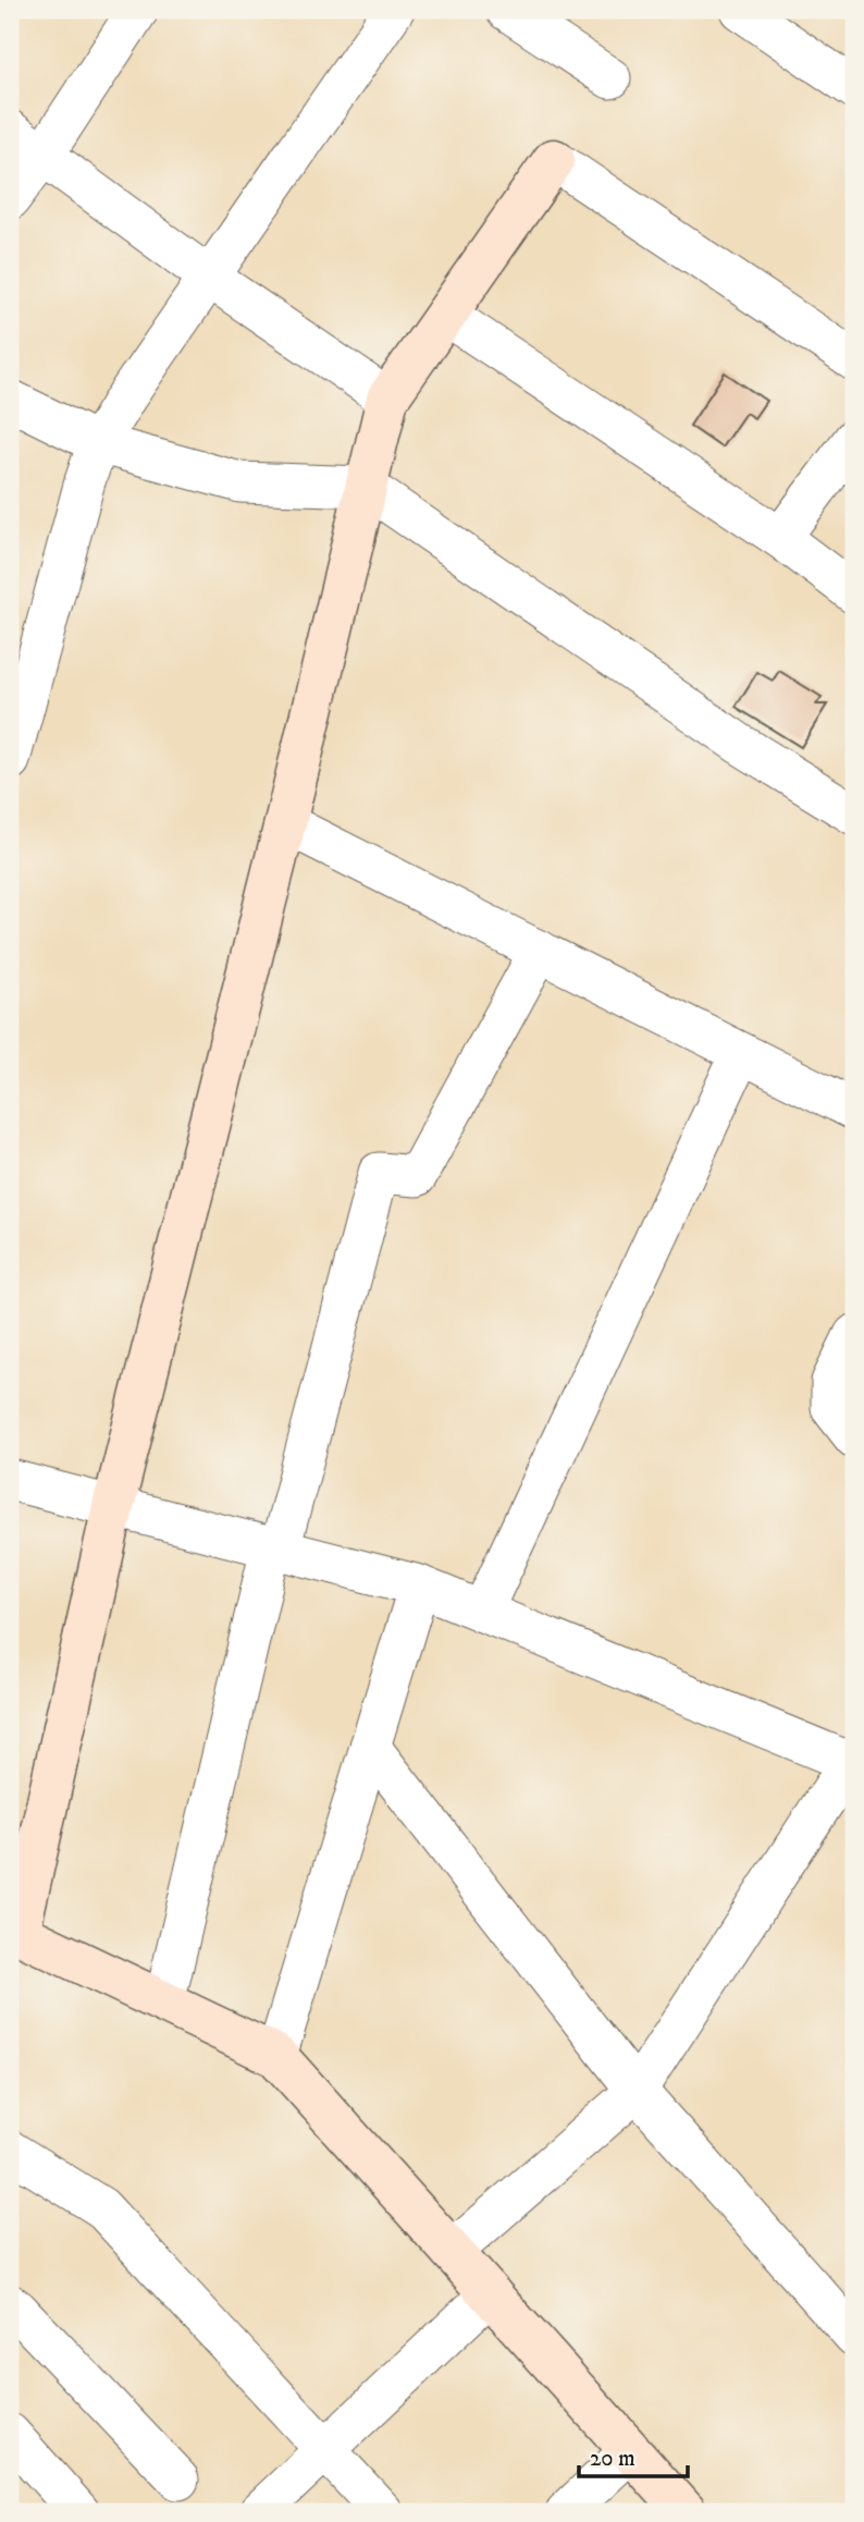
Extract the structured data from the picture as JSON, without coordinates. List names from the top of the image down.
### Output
{
  "scale_bar": "20 m"
}
